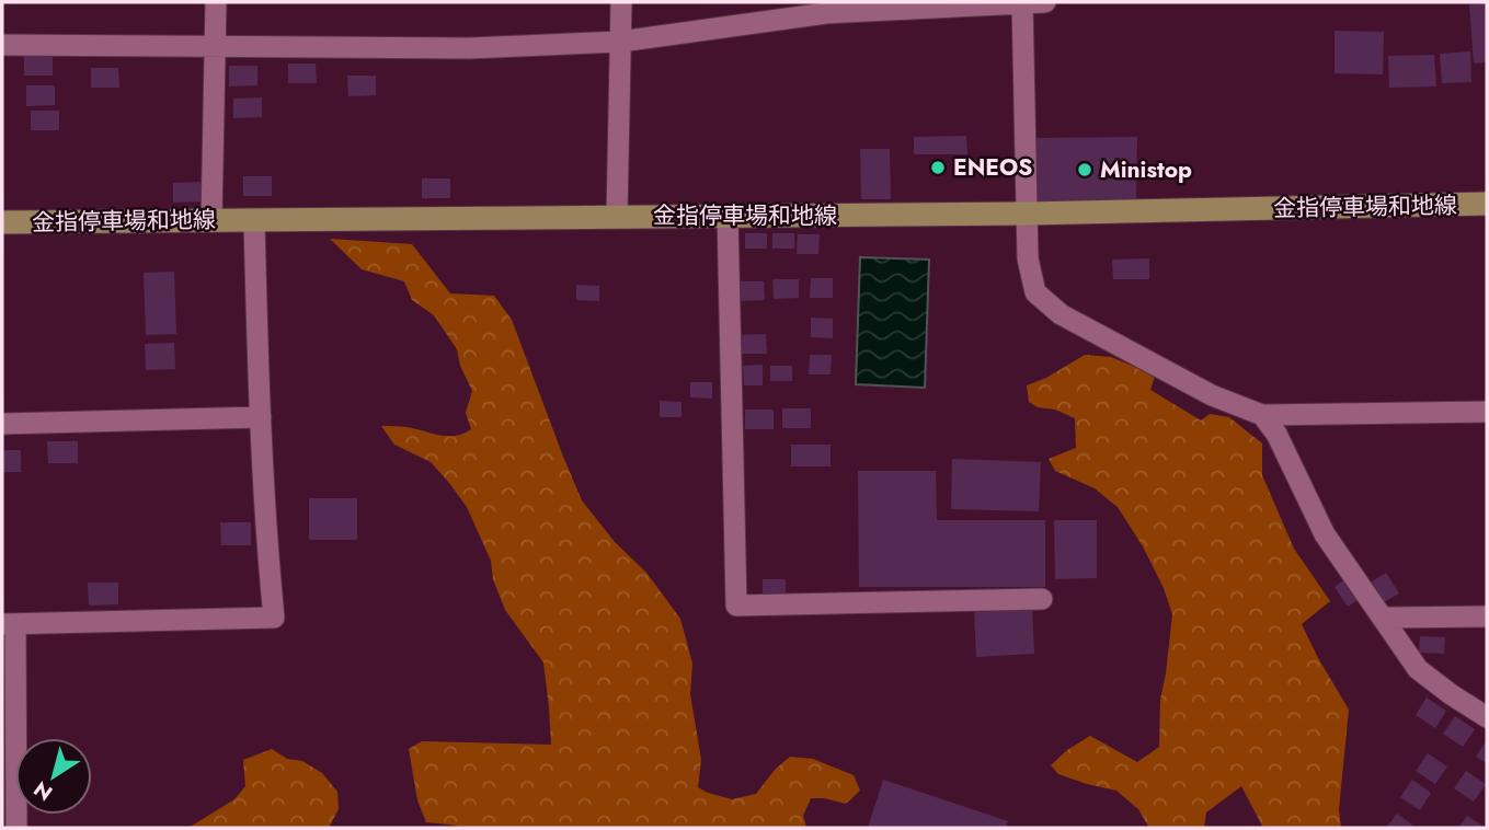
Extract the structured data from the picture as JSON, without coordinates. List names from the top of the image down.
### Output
{
  "streets": {
    "main road": ["金指停車場和地線"]
  },
  "places": ["ENEOS", "Ministop"],
  "north": "bottom left"
}
